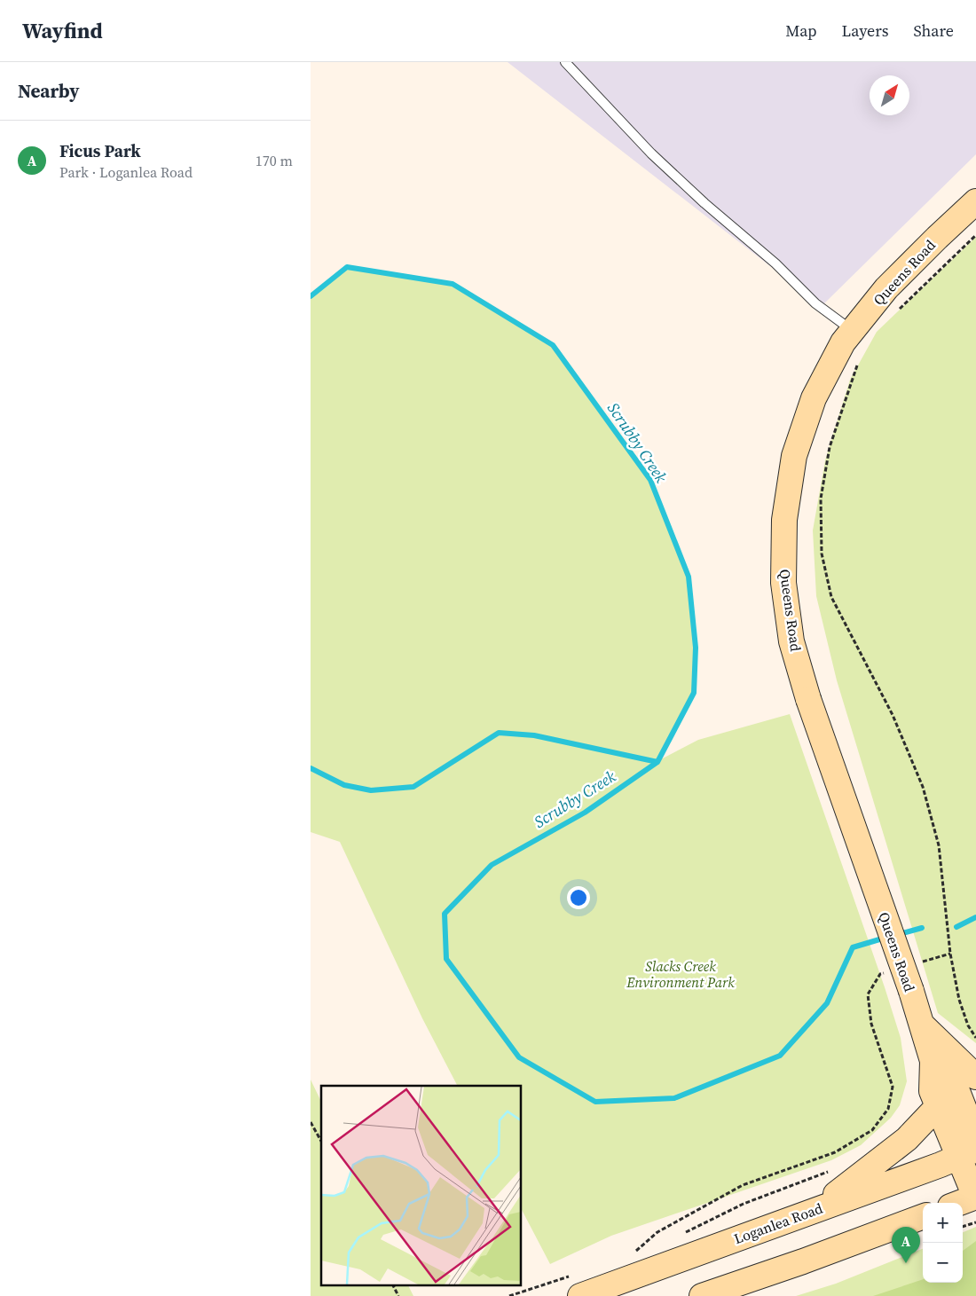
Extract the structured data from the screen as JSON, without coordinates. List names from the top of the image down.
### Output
{
  "streets": {
    "street": ["Queens Road", "Loganlea Road"]
  },
  "crossings": [
    ["Queens Road", "Loganlea Road"]
  ],
  "water": ["Scrubby Creek"],
  "parks": ["Slacks Creek Environment Park"],
  "north": "top right",
  "page": {
    "header": "Wayfind",
    "nav": ["Map", "Layers", "Share"],
    "heading": "Nearby",
    "list": [
      {
        "mark": "A",
        "name": "Ficus Park",
        "note": "Park · Loganlea Road",
        "value": "170 m"
      }
    ],
    "map_buttons": ["+", "−"],
    "pins": "A"
  }
}
